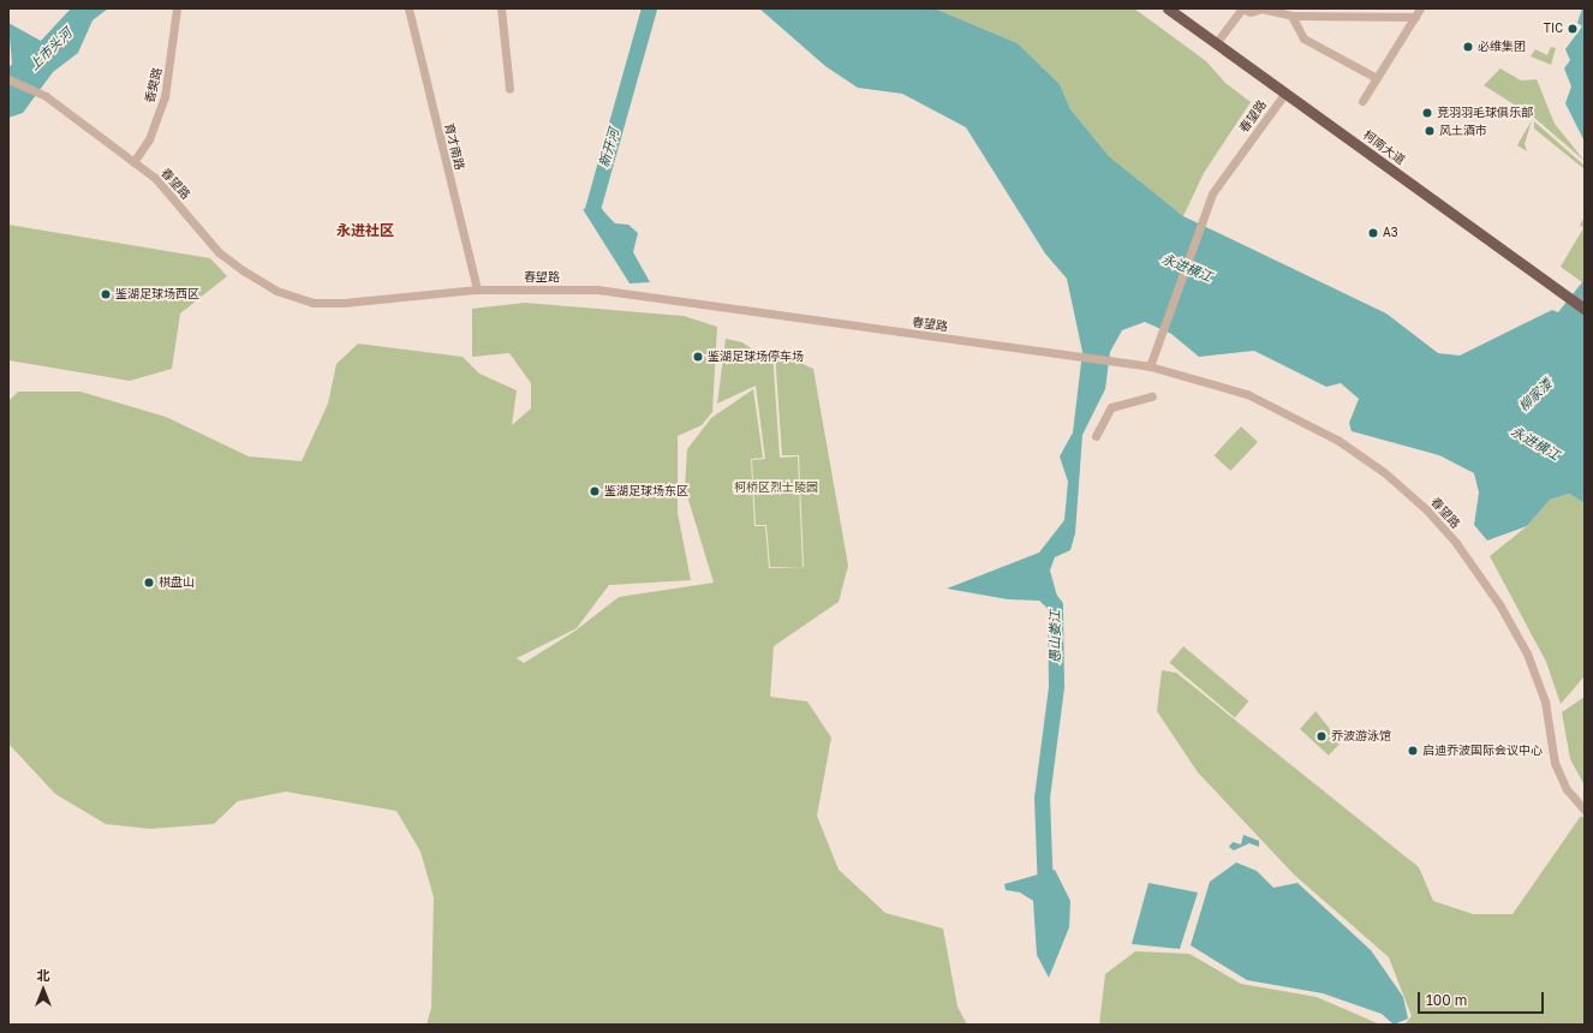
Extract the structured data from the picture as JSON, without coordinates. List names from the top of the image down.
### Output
{
  "streets": {
    "main road": ["柯南大道"],
    "street": ["香樊路", "春望路", "育才南路"]
  },
  "crossings": [
    ["香樊路", "春望路"],
    ["春望路", "育才南路"],
    ["春望路", "柯南大道"]
  ],
  "districts": ["永进社区"],
  "water": [
    "上市头河",
    "新开河",
    "永进横江",
    "柳家溇",
    "愚山娄江"
  ],
  "parks": ["柯桥区烈士陵园"],
  "places": [
    "TIC",
    "必维集团",
    "竞羽羽毛球俱乐部",
    "风土酒市",
    "A3",
    "鉴湖足球场西区",
    "鉴湖足球场停车场",
    "鉴湖足球场东区",
    "棋盘山",
    "乔波游泳馆",
    "启迪乔波国际会议中心"
  ],
  "scale_bar": "100 m",
  "north": "top"
}
